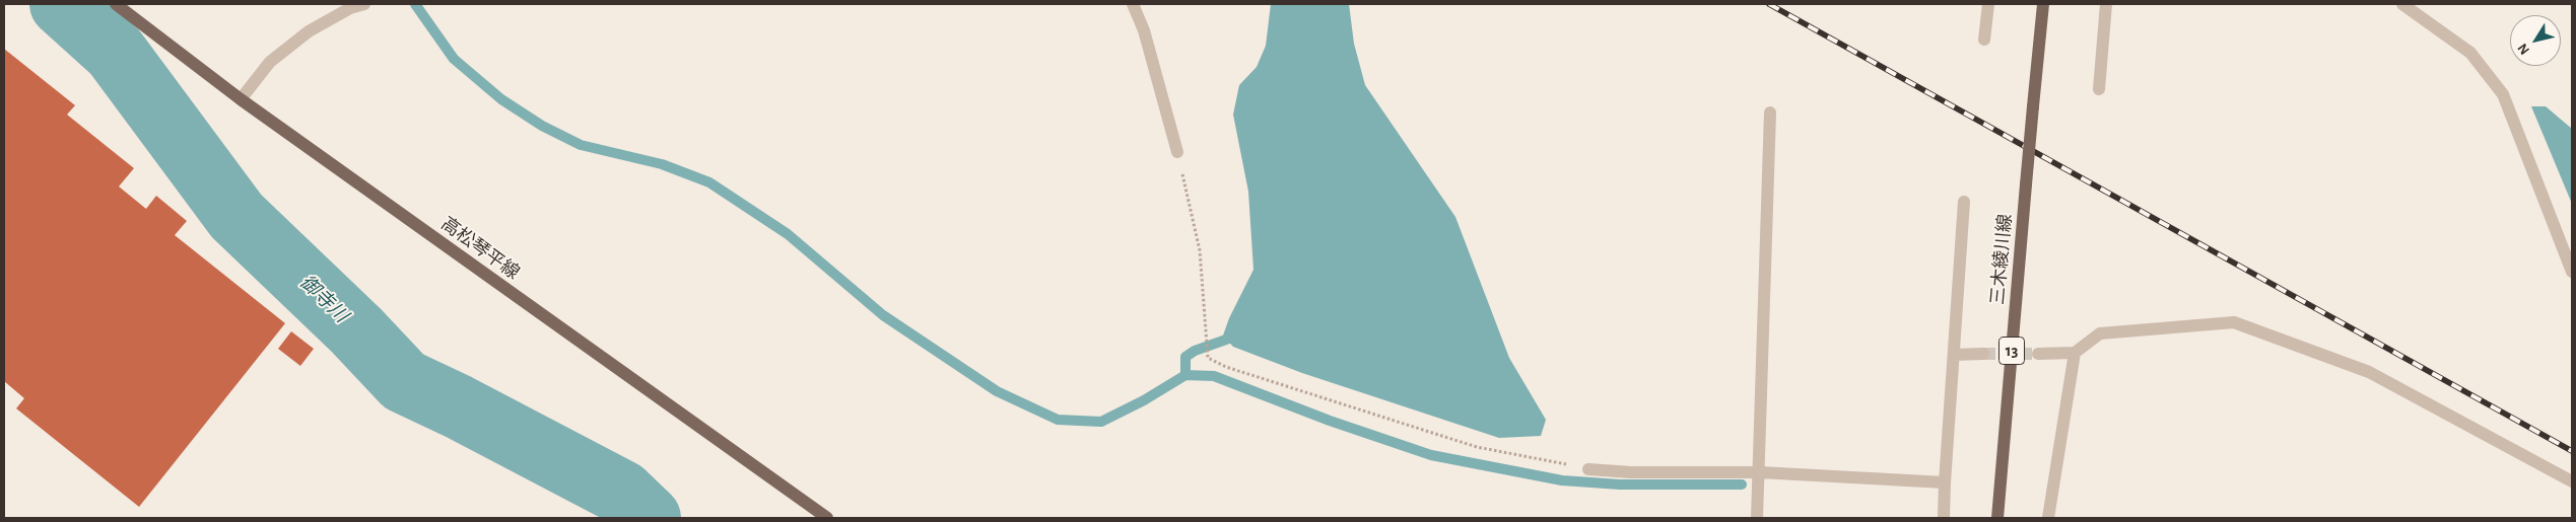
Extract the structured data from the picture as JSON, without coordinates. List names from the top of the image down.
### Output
{
  "streets": {
    "main road": ["高松琴平線", "三木綾川線", "13"]
  },
  "water": ["御寺川"],
  "north": "bottom left"
}
